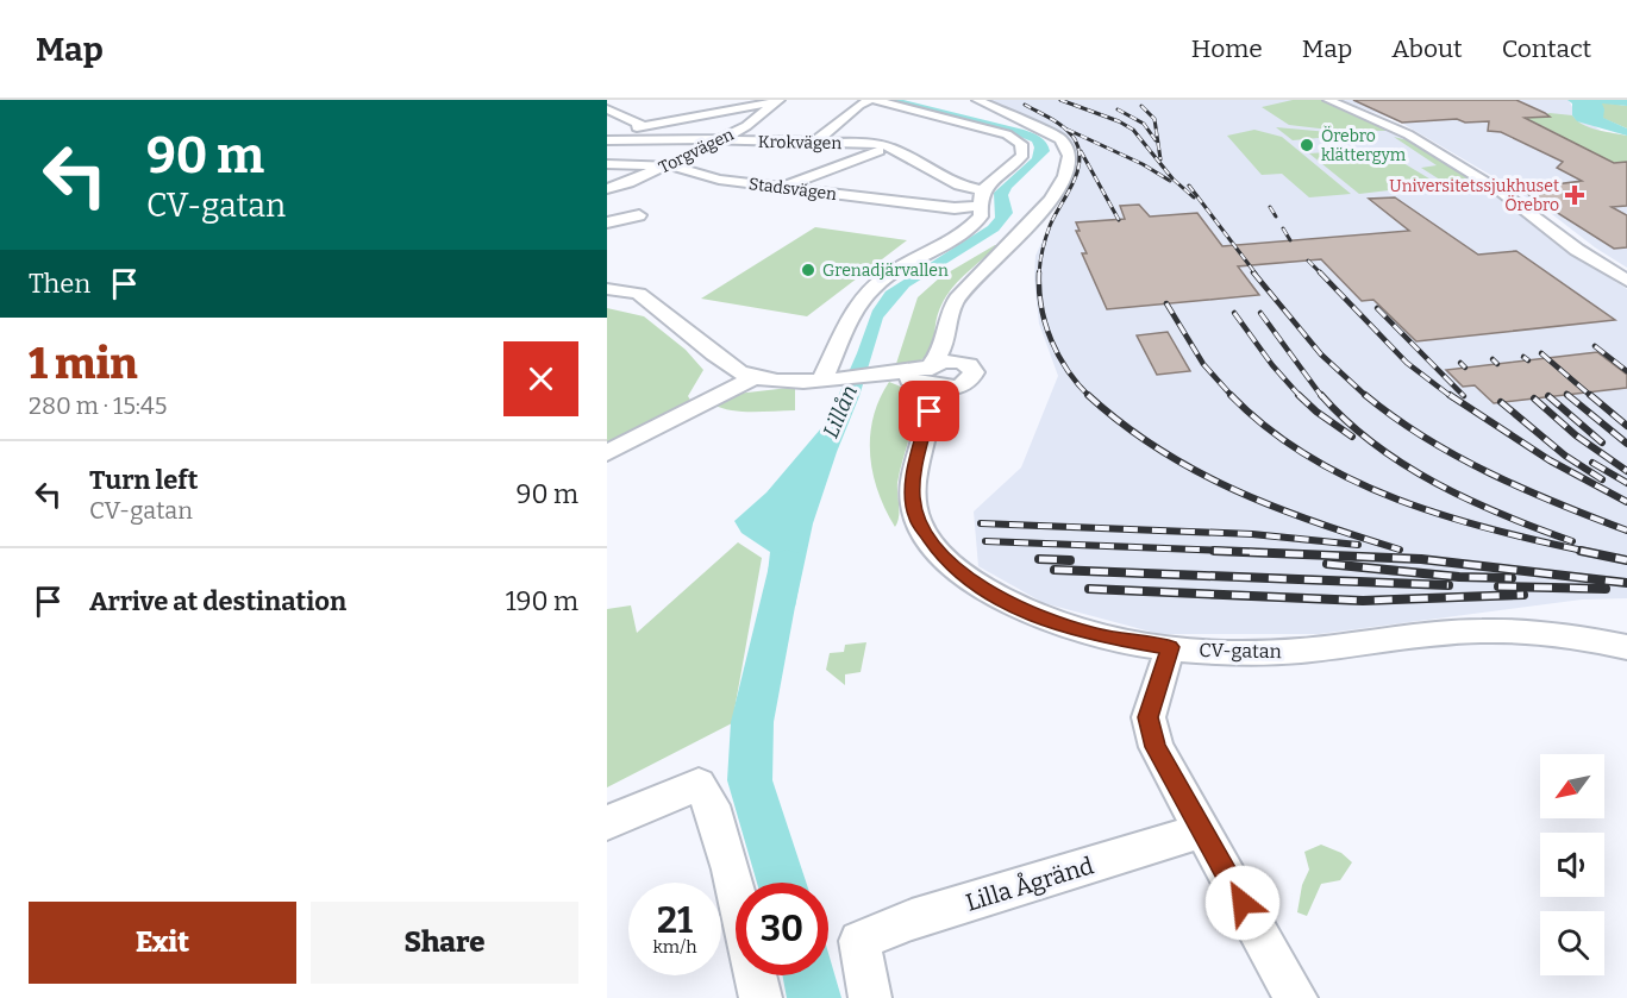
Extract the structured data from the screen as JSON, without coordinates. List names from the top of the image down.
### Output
{
  "streets": {
    "street": [
      "Krokvägen",
      "Torgvägen",
      "Stadsvägen",
      "CV-gatan",
      "Lilla Ågränd"
    ]
  },
  "crossings": [
    ["Krokvägen", "Torgvägen"],
    ["Torgvägen", "Stadsvägen"]
  ],
  "water": ["Lillån"],
  "places": {
    "other": ["Örebro klättergym", "Grenadjärvallen"],
    "health": ["Universitetssjukhuset Örebro"]
  },
  "north": "bottom left",
  "page": {
    "header": "Map",
    "nav": [
      "Home",
      "Map",
      "About",
      "Contact"
    ],
    "turn": ["90 m", "CV-gatan"],
    "then": "Then",
    "heading": ["1 min", "280 m · 15:45"],
    "list": [
      {
        "name": "Turn left",
        "note": "CV-gatan",
        "value": "90 m"
      },
      {
        "name": "Arrive at destination",
        "value": "190 m"
      }
    ],
    "speed": "21 km/h",
    "limit": "30",
    "buttons": ["Exit", "Share"]
  }
}
